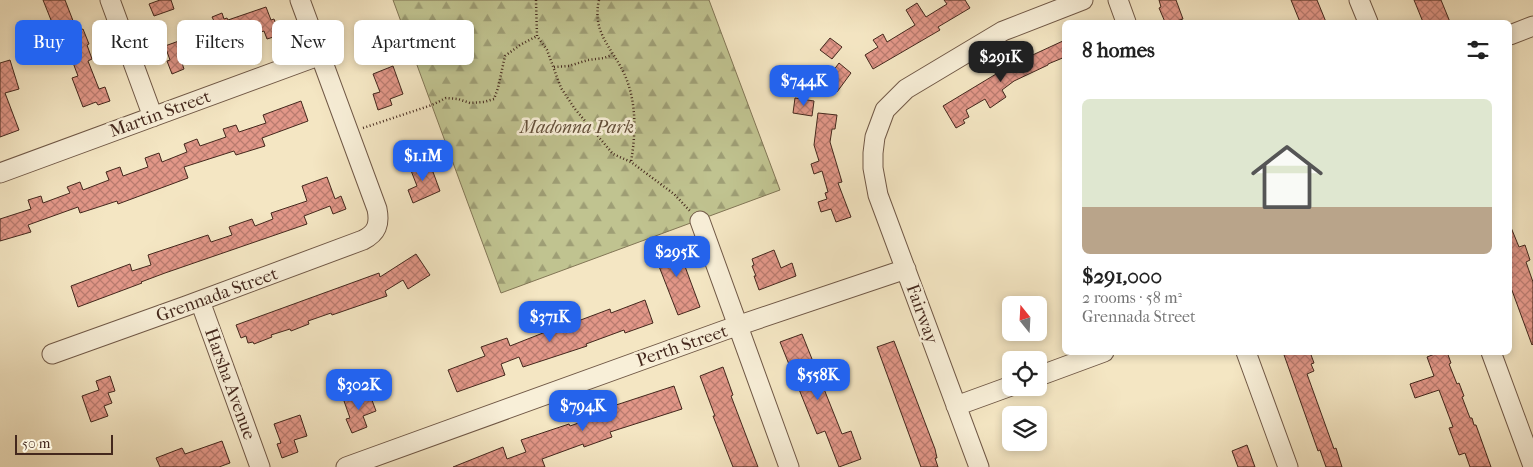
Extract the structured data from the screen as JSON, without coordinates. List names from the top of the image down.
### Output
{
  "streets": {
    "street": [
      "Martin Street",
      "Grennada Street",
      "Fairway",
      "Perth Street",
      "Harsha Avenue"
    ]
  },
  "crossings": [
    ["Grennada Street", "Harsha Avenue"],
    ["Fairway", "Perth Street"]
  ],
  "parks": ["Madonna Park"],
  "scale_bar": "50 m",
  "north": "top",
  "page": {
    "chip": [
      "Buy",
      "Rent",
      "Filters",
      "New",
      "Apartment"
    ],
    "heading": "8 homes",
    "price": [
      "$291K",
      "$744K",
      "$1.1M",
      "$295K",
      "$371K",
      "$558K",
      "$302K",
      "$794K"
    ],
    "list": [
      {
        "name": "$291,000",
        "note": "2 rooms · 58 m² · Grennada Street"
      }
    ],
    "scale": "50 m"
  }
}
